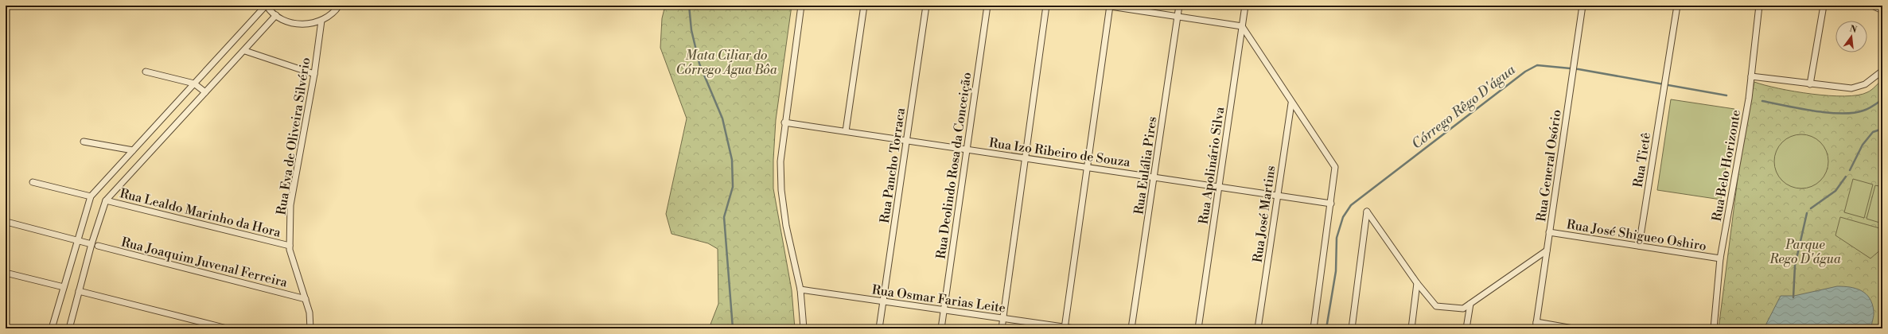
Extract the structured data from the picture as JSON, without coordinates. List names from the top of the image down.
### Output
{
  "streets": {
    "street": [
      "Rua Eva de Oliveira Silvério",
      "Rua Izo Ribeiro de Souza",
      "Rua Tietê",
      "Rua Pancho Torraca",
      "Rua Deolindo Rosa da Conceição",
      "Rua Eulália Pires",
      "Rua Apolinário Silva",
      "Rua General Osório",
      "Rua Belo Horizonte",
      "Rua Lealdo Marinho da Hora",
      "Rua José Martins",
      "Rua José Shigueo Oshiro",
      "Rua Joaquim Juvenal Ferreira",
      "Rua Osmar Farias Leite"
    ]
  },
  "crossings": [
    ["Rua Eva de Oliveira Silvério", "Rua Lealdo Marinho da Hora"],
    ["Rua Eva de Oliveira Silvério", "Rua Joaquim Juvenal Ferreira"],
    ["Rua Izo Ribeiro de Souza", "Rua Pancho Torraca"],
    ["Rua Izo Ribeiro de Souza", "Rua Deolindo Rosa da Conceição"],
    ["Rua Izo Ribeiro de Souza", "Rua Eulália Pires"],
    ["Rua Izo Ribeiro de Souza", "Rua Apolinário Silva"],
    ["Rua Izo Ribeiro de Souza", "Rua José Martins"],
    ["Rua Tietê", "Rua José Shigueo Oshiro"],
    ["Rua Pancho Torraca", "Rua Osmar Farias Leite"],
    ["Rua Deolindo Rosa da Conceição", "Rua Osmar Farias Leite"],
    ["Rua General Osório", "Rua José Shigueo Oshiro"],
    ["Rua Belo Horizonte", "Rua José Shigueo Oshiro"]
  ],
  "water": ["Córrego Rêgo D'água"],
  "parks": ["Mata Ciliar do Córrego Água Bôa", "Parque Rego D'água"],
  "north": "top"
}
